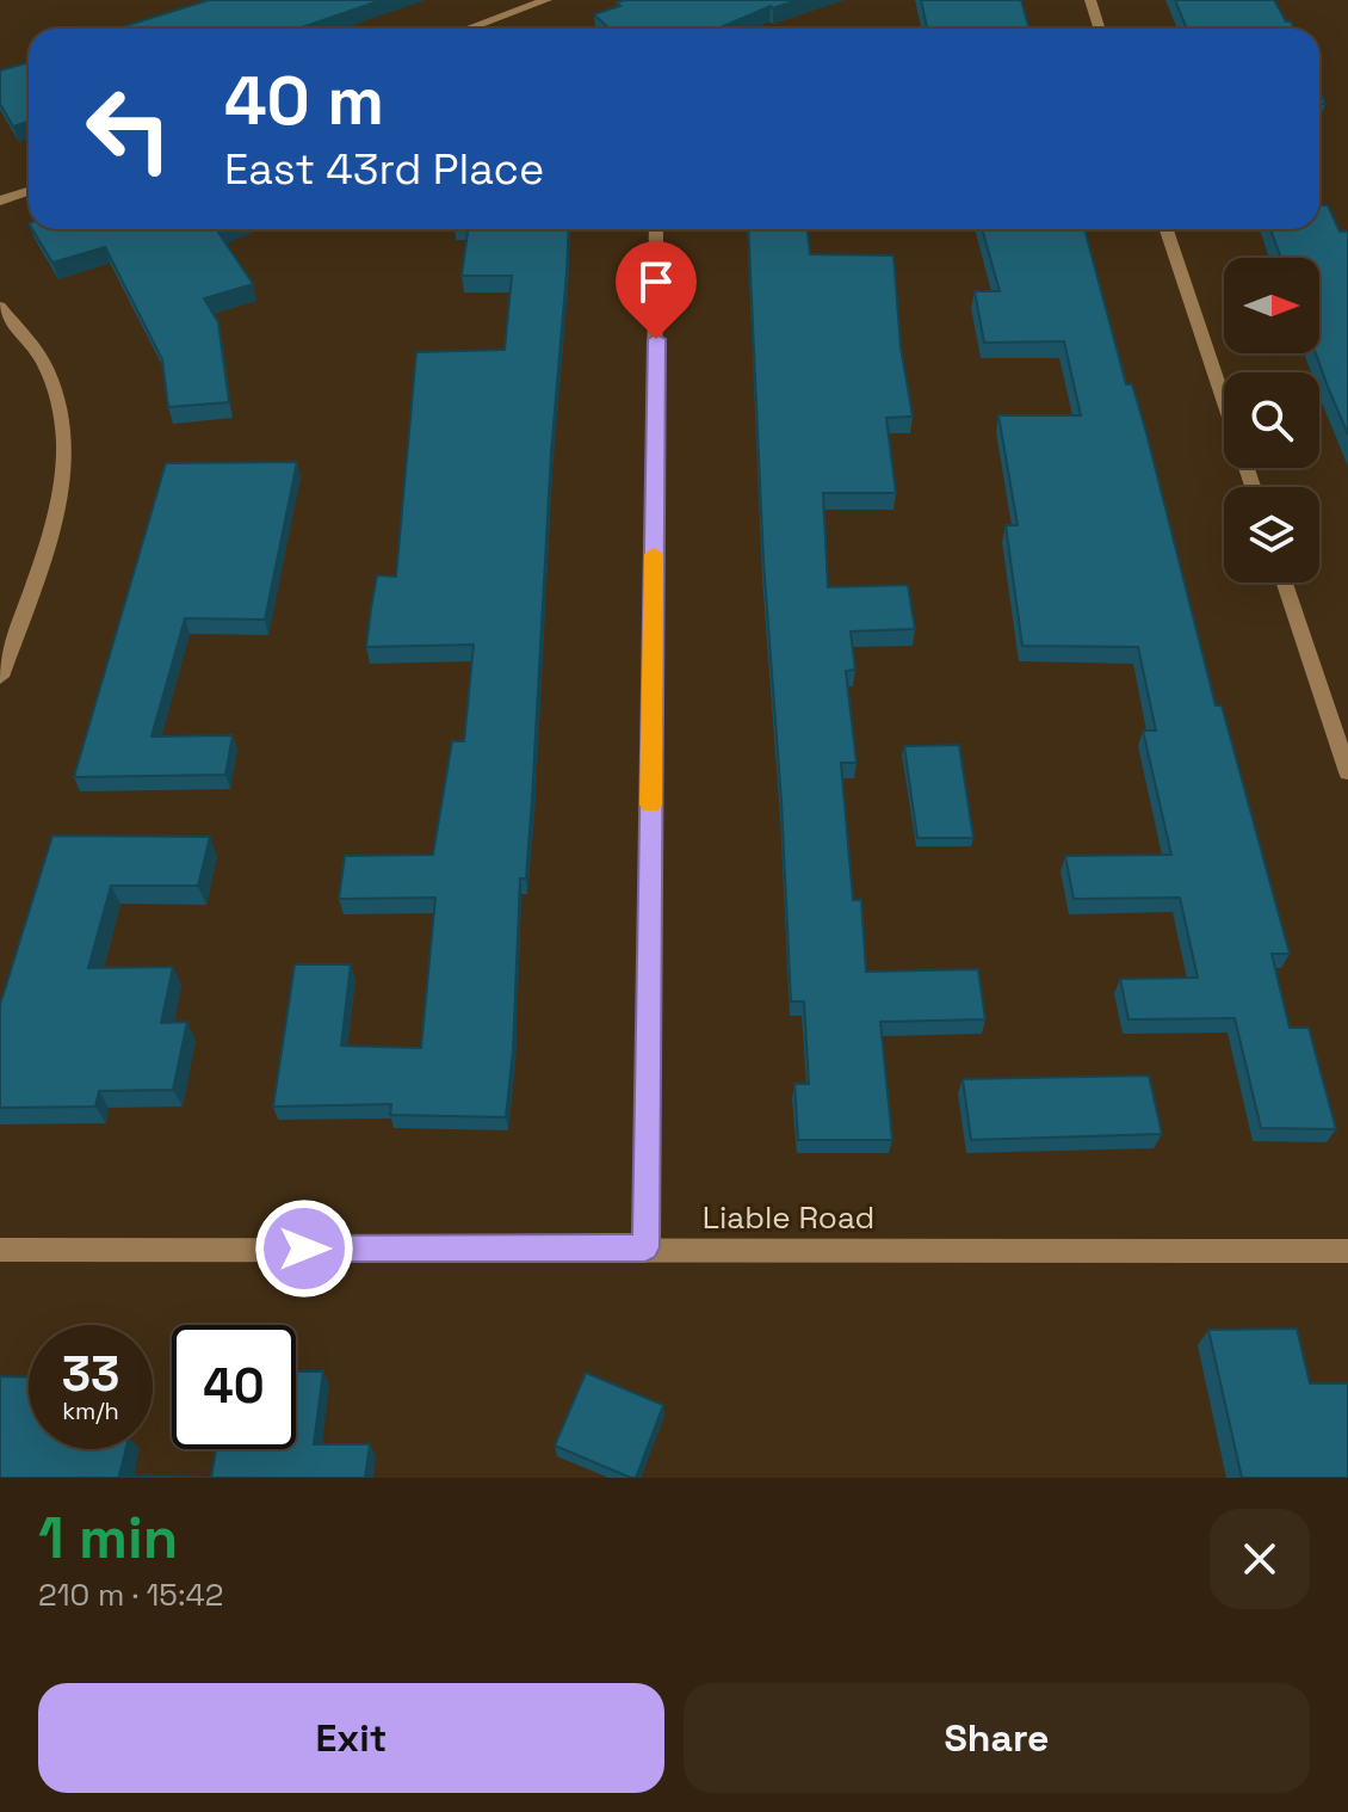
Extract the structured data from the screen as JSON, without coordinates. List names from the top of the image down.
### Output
{
  "streets": {
    "street": ["Liable Road"]
  },
  "north": "right",
  "page": {
    "turn": ["40 m", "East 43rd Place"],
    "speed": "33 km/h",
    "limit": "40",
    "heading": ["1 min", "210 m · 15:42"],
    "buttons": ["Exit", "Share"]
  }
}
